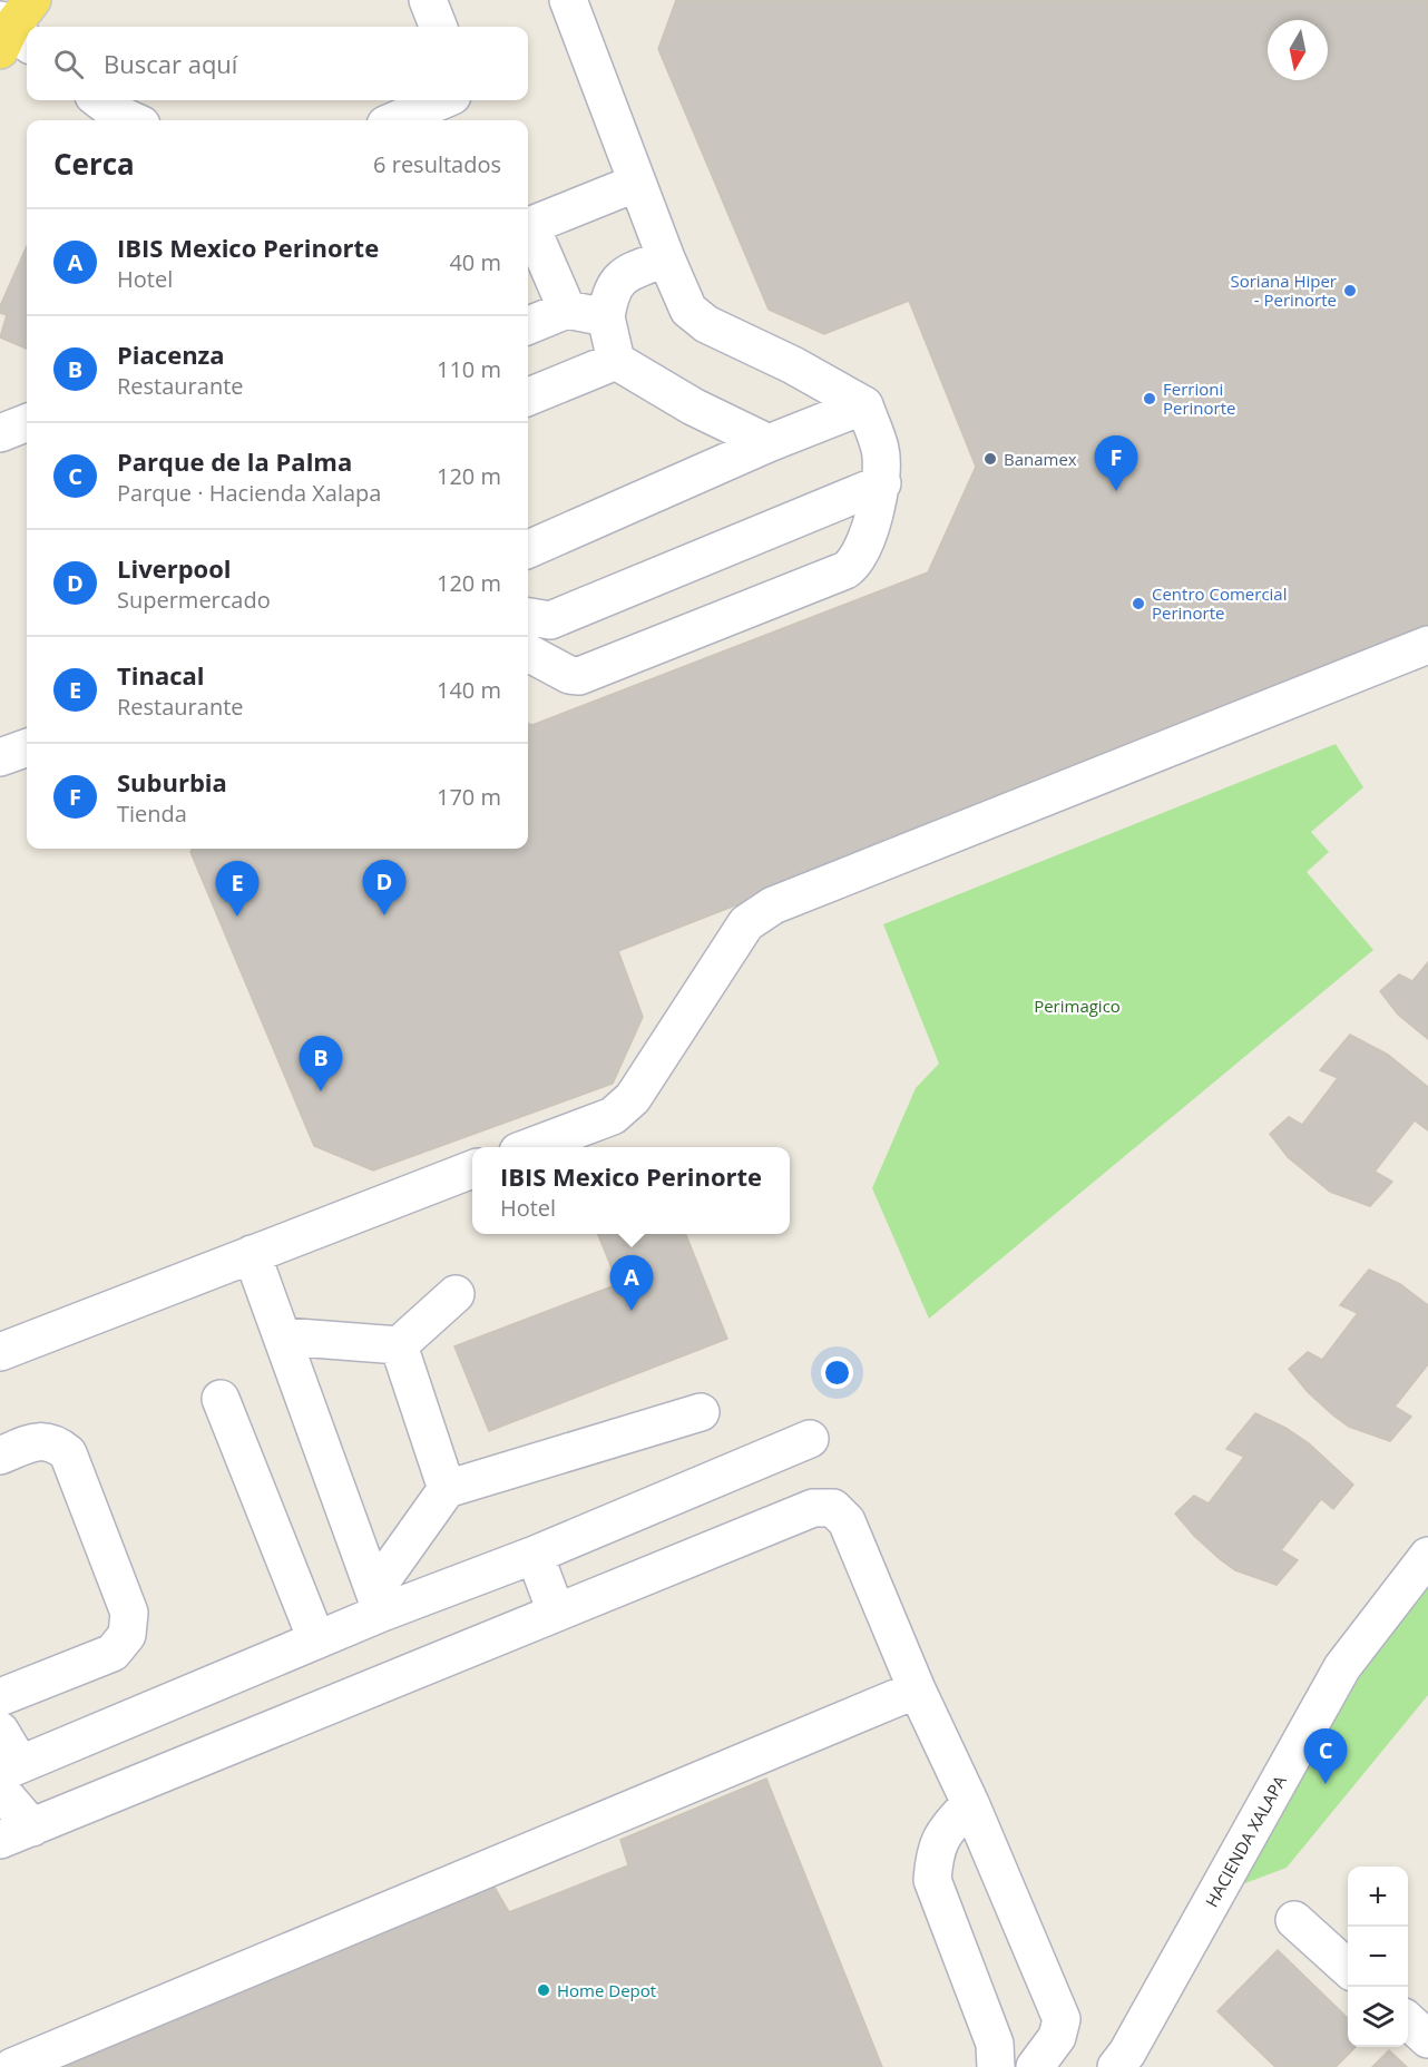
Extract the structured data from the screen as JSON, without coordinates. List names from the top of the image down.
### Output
{
  "streets": {
    "street": ["HACIENDA XALAPA"]
  },
  "parks": ["Perimagico"],
  "places": [
    "Soriana Hiper - Perinorte",
    "Ferrioni Perinorte",
    "Banamex",
    "Centro Comercial Perinorte",
    "Home Depot"
  ],
  "north": "bottom",
  "page": {
    "search": "Buscar aquí",
    "heading": ["Cerca", "6 resultados"],
    "list": [
      {
        "mark": "A",
        "name": "IBIS Mexico Perinorte",
        "note": "Hotel",
        "value": "40 m"
      },
      {
        "mark": "B",
        "name": "Piacenza",
        "note": "Restaurante",
        "value": "110 m"
      },
      {
        "mark": "C",
        "name": "Parque de la Palma",
        "note": "Parque · Hacienda Xalapa",
        "value": "120 m"
      },
      {
        "mark": "D",
        "name": "Liverpool",
        "note": "Supermercado",
        "value": "120 m"
      },
      {
        "mark": "E",
        "name": "Tinacal",
        "note": "Restaurante",
        "value": "140 m"
      },
      {
        "mark": "F",
        "name": "Suburbia",
        "note": "Tienda",
        "value": "170 m"
      }
    ],
    "pins": [
      "F",
      "D",
      "E",
      "B",
      "A",
      "C"
    ],
    "popup": ["IBIS Mexico Perinorte", "Hotel"],
    "map_buttons": ["+", "−"]
  }
}
